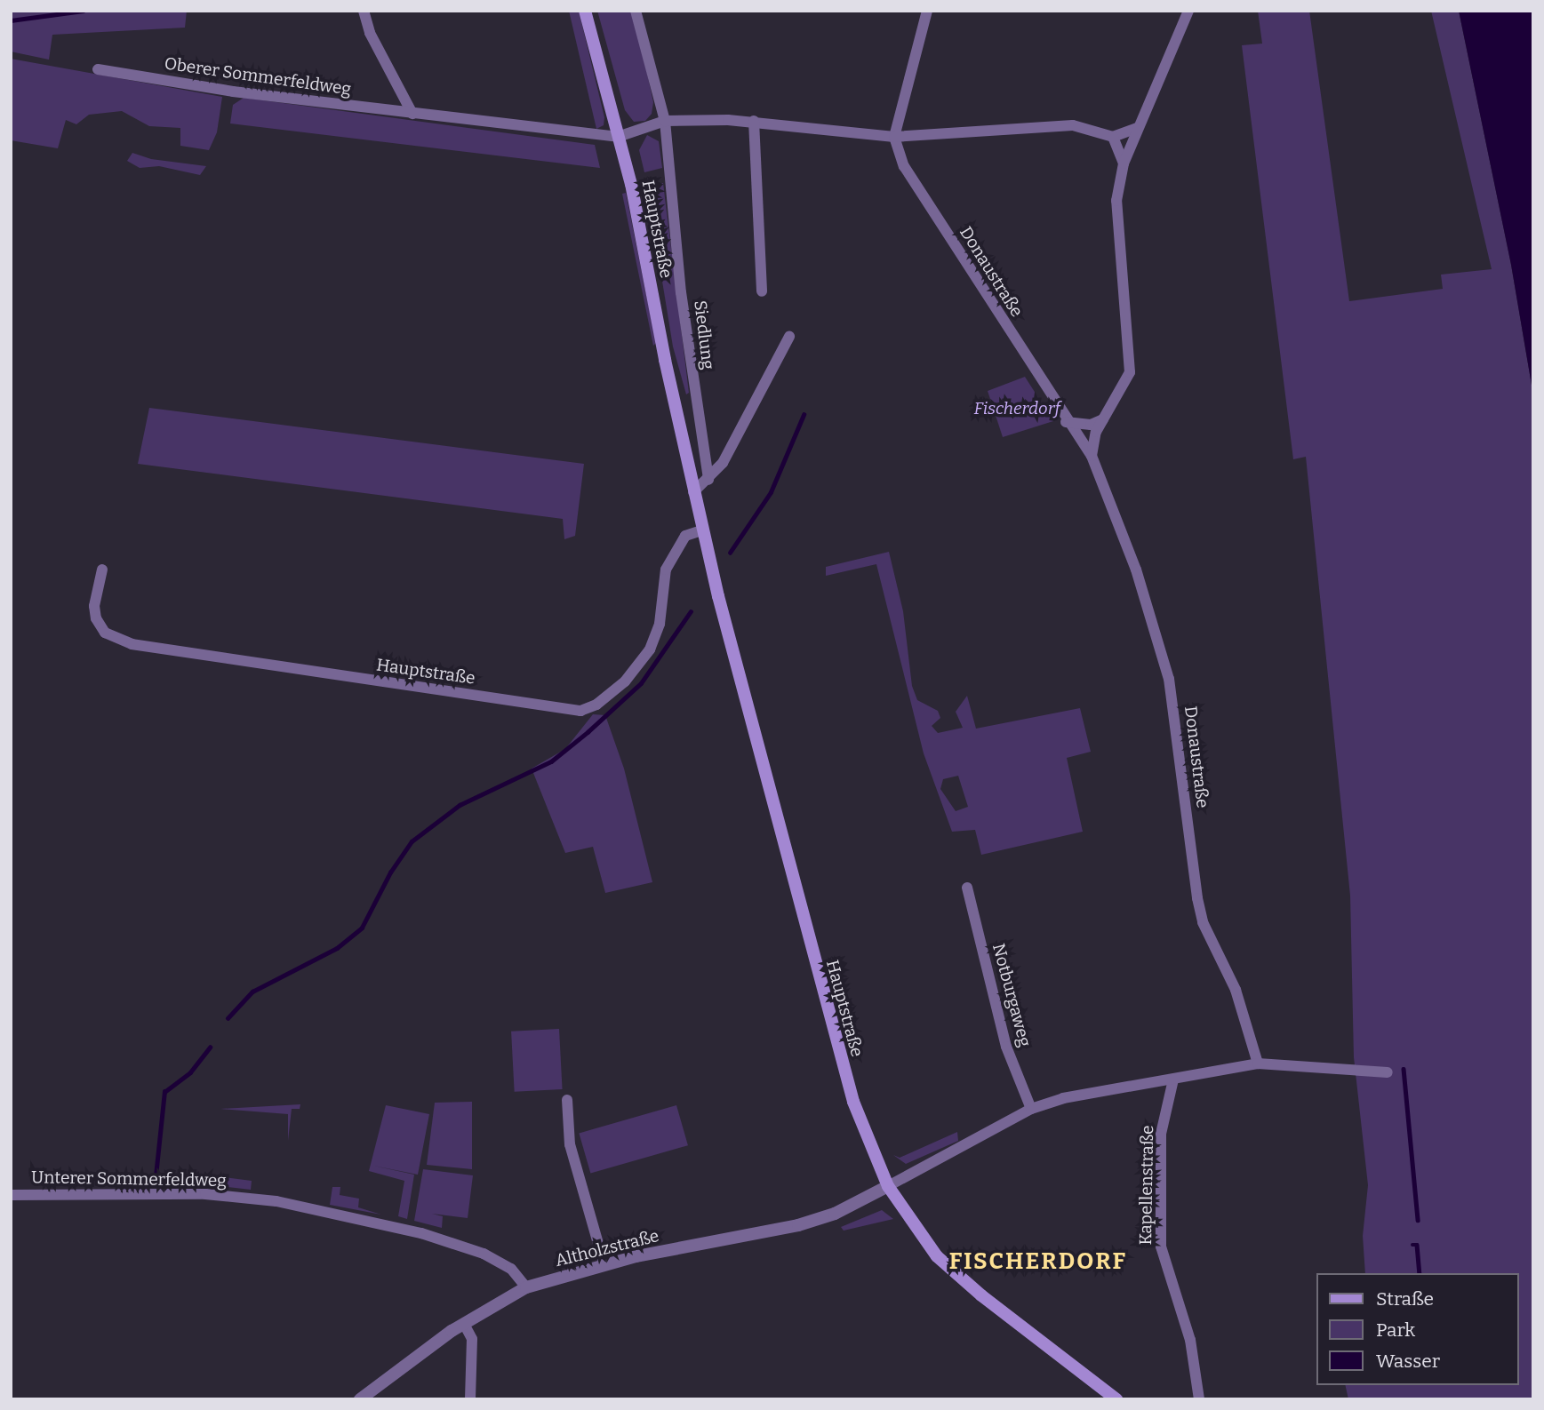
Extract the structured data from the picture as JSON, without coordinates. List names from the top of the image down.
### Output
{
  "streets": {
    "main road": ["Hauptstraße"],
    "street": [
      "Oberer Sommerfeldweg",
      "Donaustraße",
      "Siedlung",
      "Notburgaweg",
      "Unterer Sommerfeldweg",
      "Kapellenstraße",
      "Altholzstraße"
    ]
  },
  "crossings": [
    ["Oberer Sommerfeldweg", "Hauptstraße"],
    ["Hauptstraße", "Altholzstraße"],
    ["Unterer Sommerfeldweg", "Altholzstraße"]
  ],
  "districts": ["FISCHERDORF"],
  "parks": ["Fischerdorf"],
  "legend": ["Straße", "Park", "Wasser"]
}
